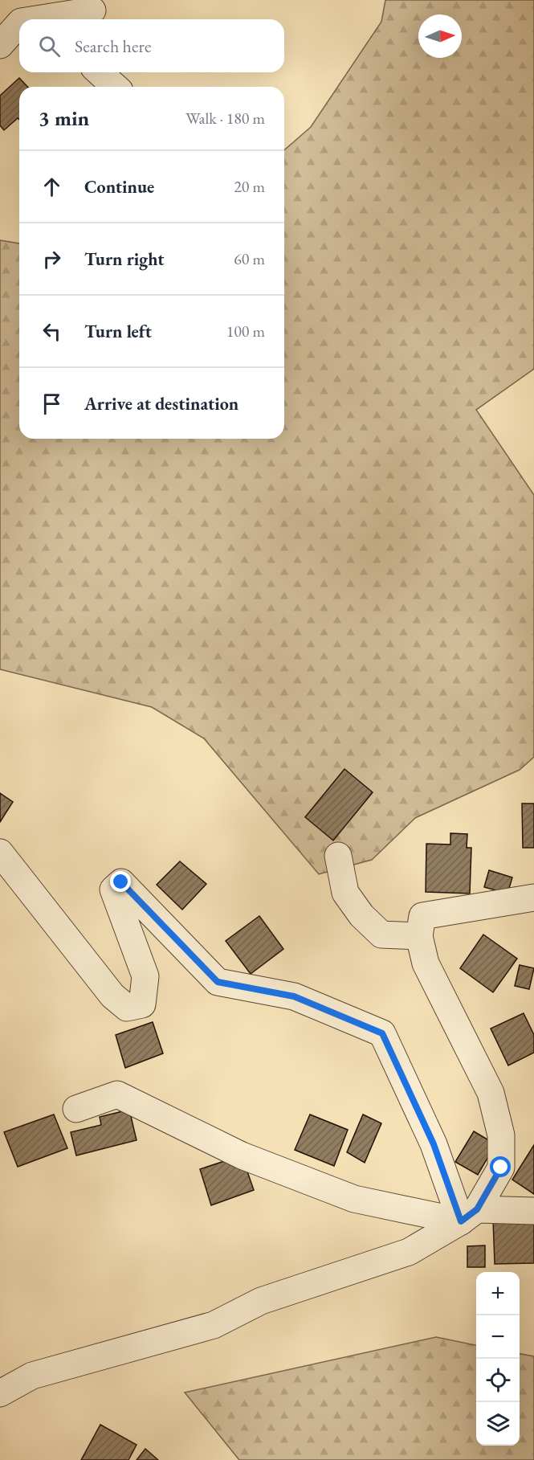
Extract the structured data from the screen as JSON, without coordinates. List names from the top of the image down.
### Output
{
  "north": "right",
  "page": {
    "search": "Search here",
    "heading": ["3 min", "Walk · 180 m"],
    "list": [
      ["Continue", "20 m"],
      ["Turn right", "60 m"],
      ["Turn left", "100 m"],
      "Arrive at destination"
    ],
    "map_buttons": ["+", "−"]
  }
}
